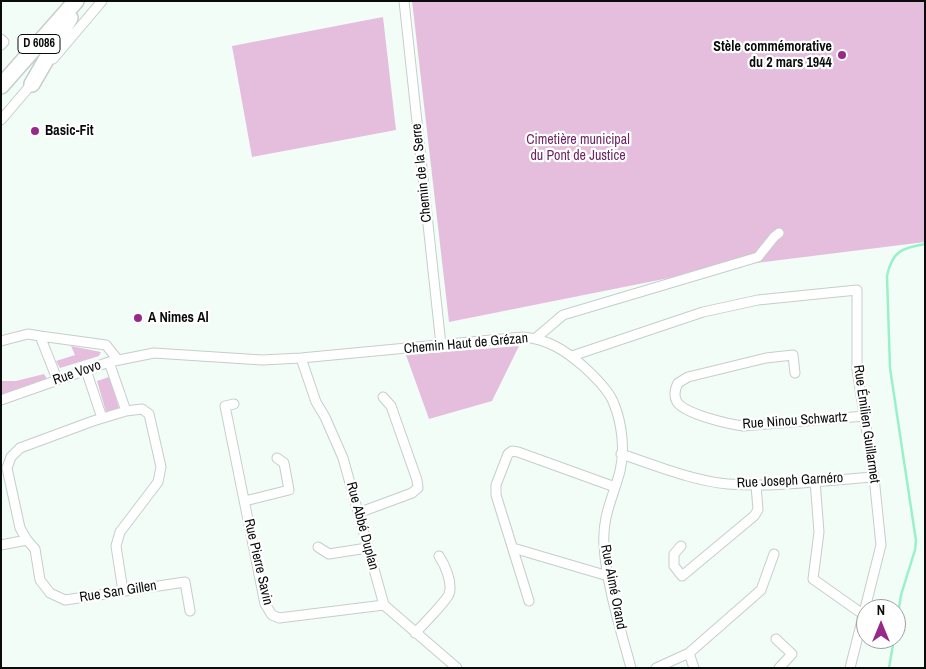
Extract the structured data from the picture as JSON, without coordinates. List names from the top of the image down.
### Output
{
  "streets": {
    "main road": ["D 6086"],
    "street": [
      "Chemin de la Serre",
      "Chemin Haut de Grézan",
      "Rue Vovo",
      "Rue Ninou Schwartz",
      "Rue Émilien Guillarmet",
      "Rue Joseph Garnéro",
      "Rue Abbé Duplan",
      "Rue Pierre Savin",
      "Rue Aimé Orand",
      "Rue San Gillen"
    ]
  },
  "crossings": [
    ["Chemin de la Serre", "Chemin Haut de Grézan"],
    ["Chemin Haut de Grézan", "Rue Vovo"],
    ["Chemin Haut de Grézan", "Rue Abbé Duplan"],
    ["Chemin Haut de Grézan", "Rue Aimé Orand"],
    ["Rue Ninou Schwartz", "Rue Émilien Guillarmet"],
    ["Rue Émilien Guillarmet", "Rue Joseph Garnéro"],
    ["Rue Émilien Guillarmet", "Rue Aimé Orand"],
    ["Rue Joseph Garnéro", "Rue Aimé Orand"],
    ["Rue Abbé Duplan", "Rue Pierre Savin"]
  ],
  "parks": ["Cimetière municipal du Pont de Justice"],
  "places": ["Stèle commémorative du 2 mars 1944", "Basic-Fit", "A Nimes Al"],
  "north": "top"
}
